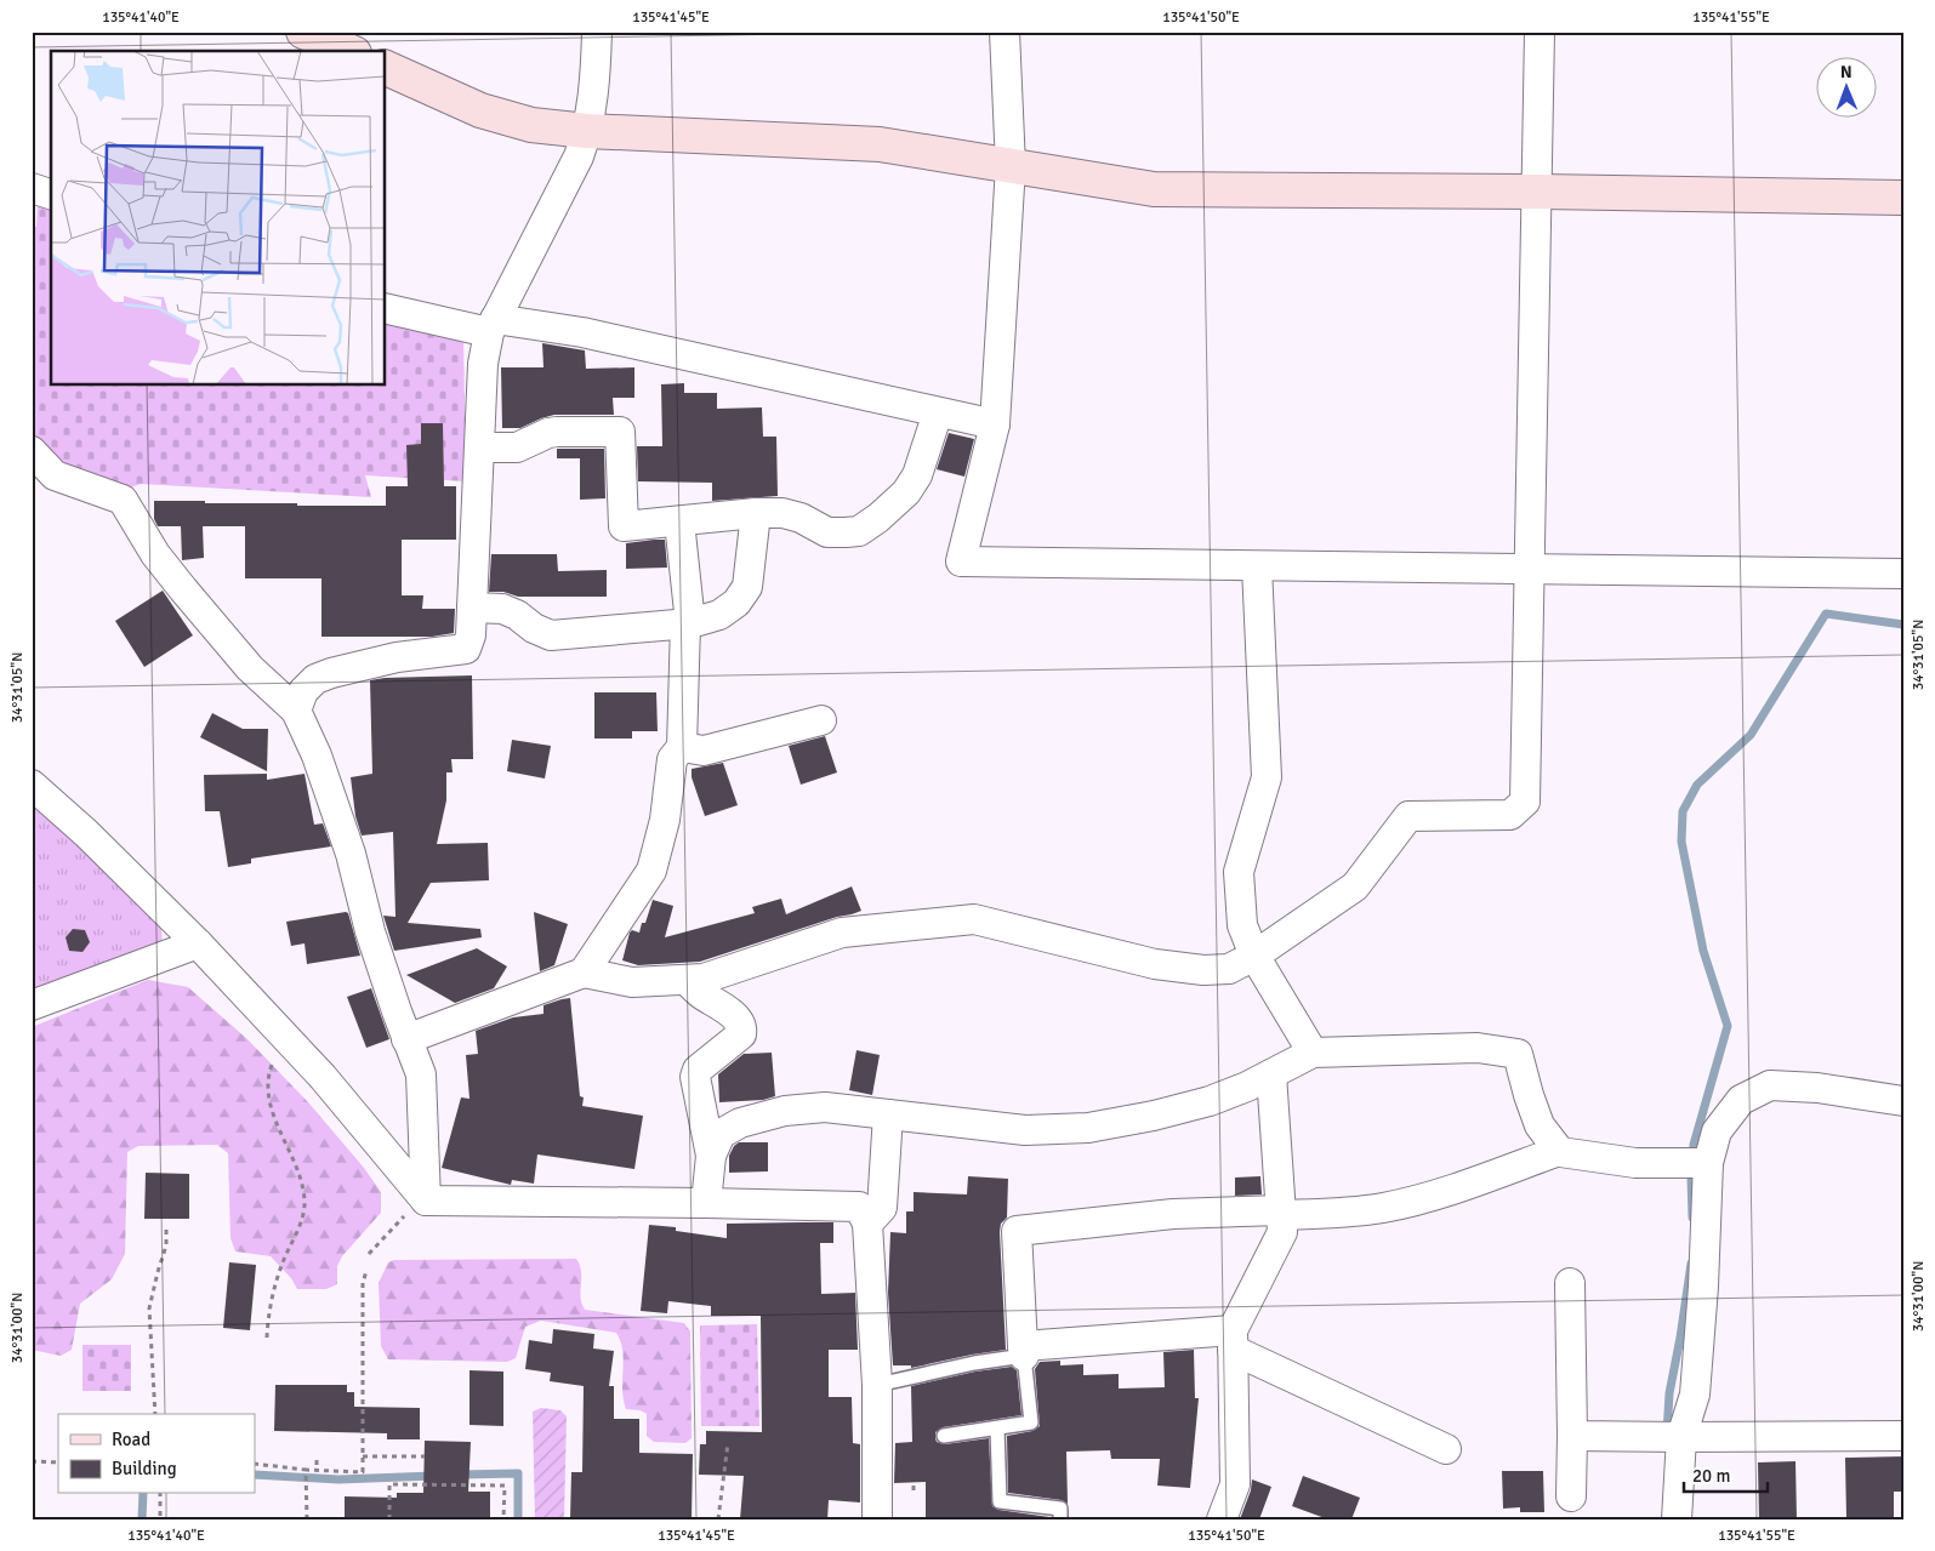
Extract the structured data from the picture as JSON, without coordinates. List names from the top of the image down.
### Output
{
  "legend": ["Road", "Building"],
  "scale_bar": "20 m",
  "north": "top",
  "coordinates": [
    "135°41'40\"E",
    "135°41'45\"E",
    "135°41'50\"E",
    "135°41'55\"E",
    "34°31'05\"N",
    "34°31'00\"N"
  ]
}
